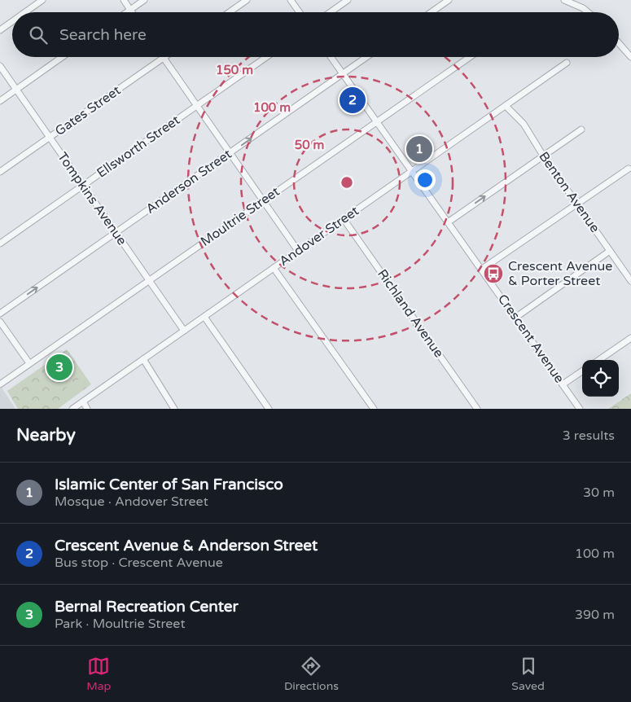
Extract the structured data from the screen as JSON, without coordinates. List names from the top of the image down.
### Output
{
  "streets": {
    "street": [
      "Gates Street",
      "Ellsworth Street",
      "Anderson Street",
      "Benton Avenue",
      "Tompkins Avenue",
      "Moultrie Street",
      "Andover Street",
      "Richland Avenue",
      "Crescent Avenue"
    ]
  },
  "crossings": [
    ["Gates Street", "Tompkins Avenue"],
    ["Ellsworth Street", "Tompkins Avenue"],
    ["Anderson Street", "Tompkins Avenue"],
    ["Anderson Street", "Crescent Avenue"],
    ["Benton Avenue", "Andover Street"],
    ["Tompkins Avenue", "Moultrie Street"],
    ["Tompkins Avenue", "Andover Street"],
    ["Moultrie Street", "Crescent Avenue"],
    ["Andover Street", "Richland Avenue"],
    ["Andover Street", "Crescent Avenue"]
  ],
  "one_way": ["Anderson Street"],
  "places": {
    "bus stop": ["Crescent Avenue & Porter Street"]
  },
  "page": {
    "search": "Search here",
    "pins": ["2", "1", "3"],
    "heading": ["Nearby", "3 results"],
    "list": [
      {
        "mark": "1",
        "name": "Islamic Center of San Francisco",
        "note": "Mosque · Andover Street",
        "value": "30 m"
      },
      {
        "mark": "2",
        "name": "Crescent Avenue & Anderson Street",
        "note": "Bus stop · Crescent Avenue",
        "value": "100 m"
      },
      {
        "mark": "3",
        "name": "Bernal Recreation Center",
        "note": "Park · Moultrie Street",
        "value": "390 m"
      }
    ],
    "nav": ["Map", "Directions", "Saved"]
  },
  "rings": ["150 m", "100 m", "50 m"]
}
